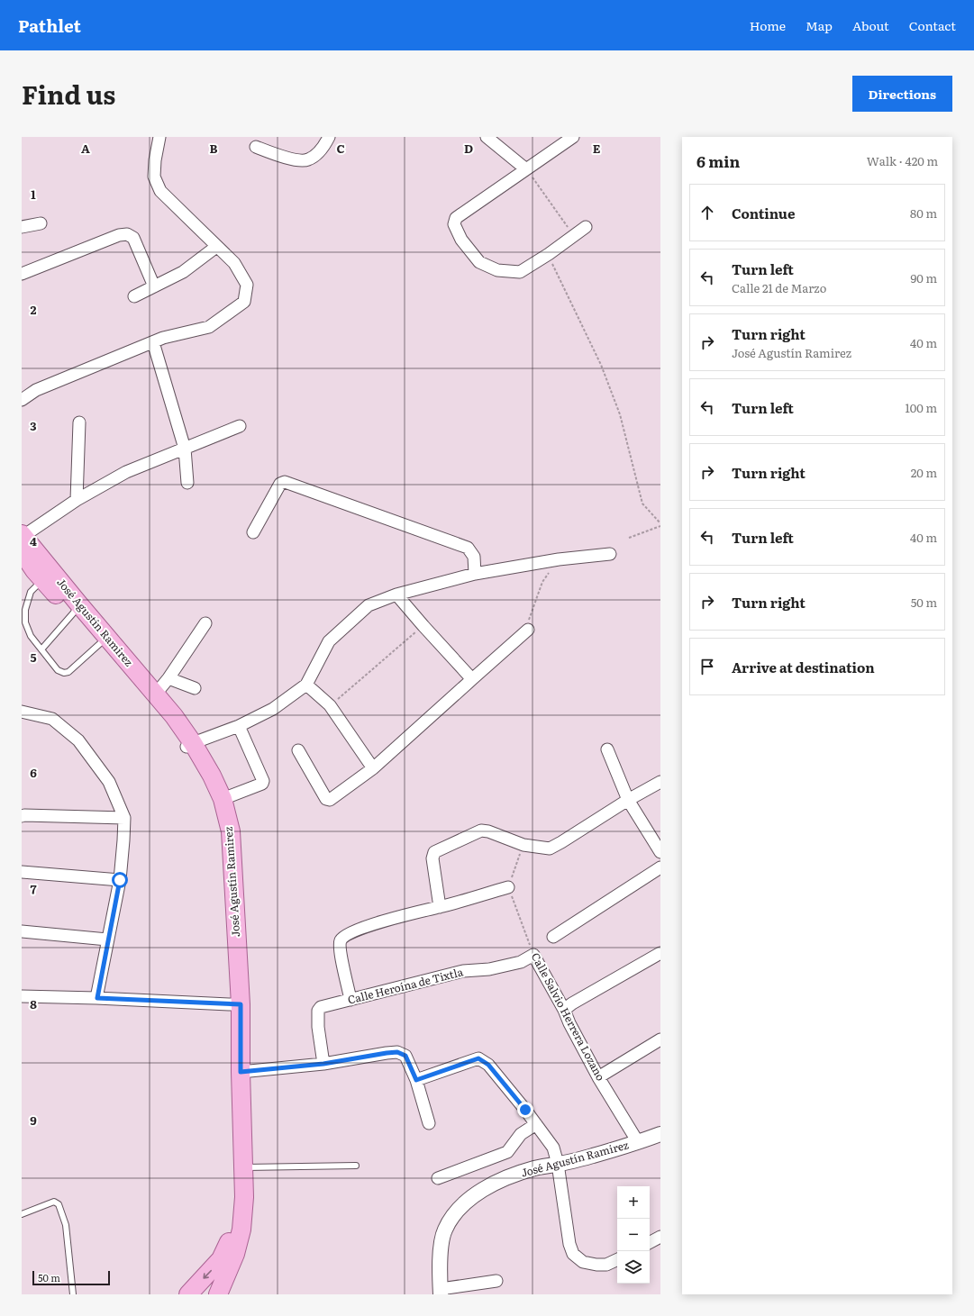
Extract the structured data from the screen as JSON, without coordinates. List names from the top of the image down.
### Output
{
  "streets": {
    "main road": ["José Agustín Ramirez"],
    "street": ["Calle Heroína de Tixtla", "Calle Salvio Herrera Lozano"]
  },
  "crossings": [
    ["José Agustín Ramirez", "Calle Salvio Herrera Lozano"],
    ["Calle Heroína de Tixtla", "Calle Salvio Herrera Lozano"]
  ],
  "scale_bar": "50 m",
  "page": {
    "header": "Pathlet",
    "nav": [
      "Home",
      "Map",
      "About",
      "Contact"
    ],
    "title": "Find us",
    "buttons": "Directions",
    "heading": ["6 min", "Walk · 420 m"],
    "list": [
      ["Continue", "80 m"],
      ["Turn left", "Calle 21 de Marzo", "90 m"],
      ["Turn right", "José Agustín Ramirez", "40 m"],
      ["Turn left", "100 m"],
      ["Turn right", "20 m"],
      ["Turn left", "40 m"],
      ["Turn right", "50 m"],
      "Arrive at destination"
    ],
    "map_buttons": ["+", "−"],
    "scale": "50 m"
  },
  "grid": {
    "columns": [
      "A",
      "B",
      "C",
      "D",
      "E"
    ],
    "rows": [
      "1",
      "2",
      "3",
      "4",
      "5",
      "6",
      "7",
      "8",
      "9"
    ]
  }
}
